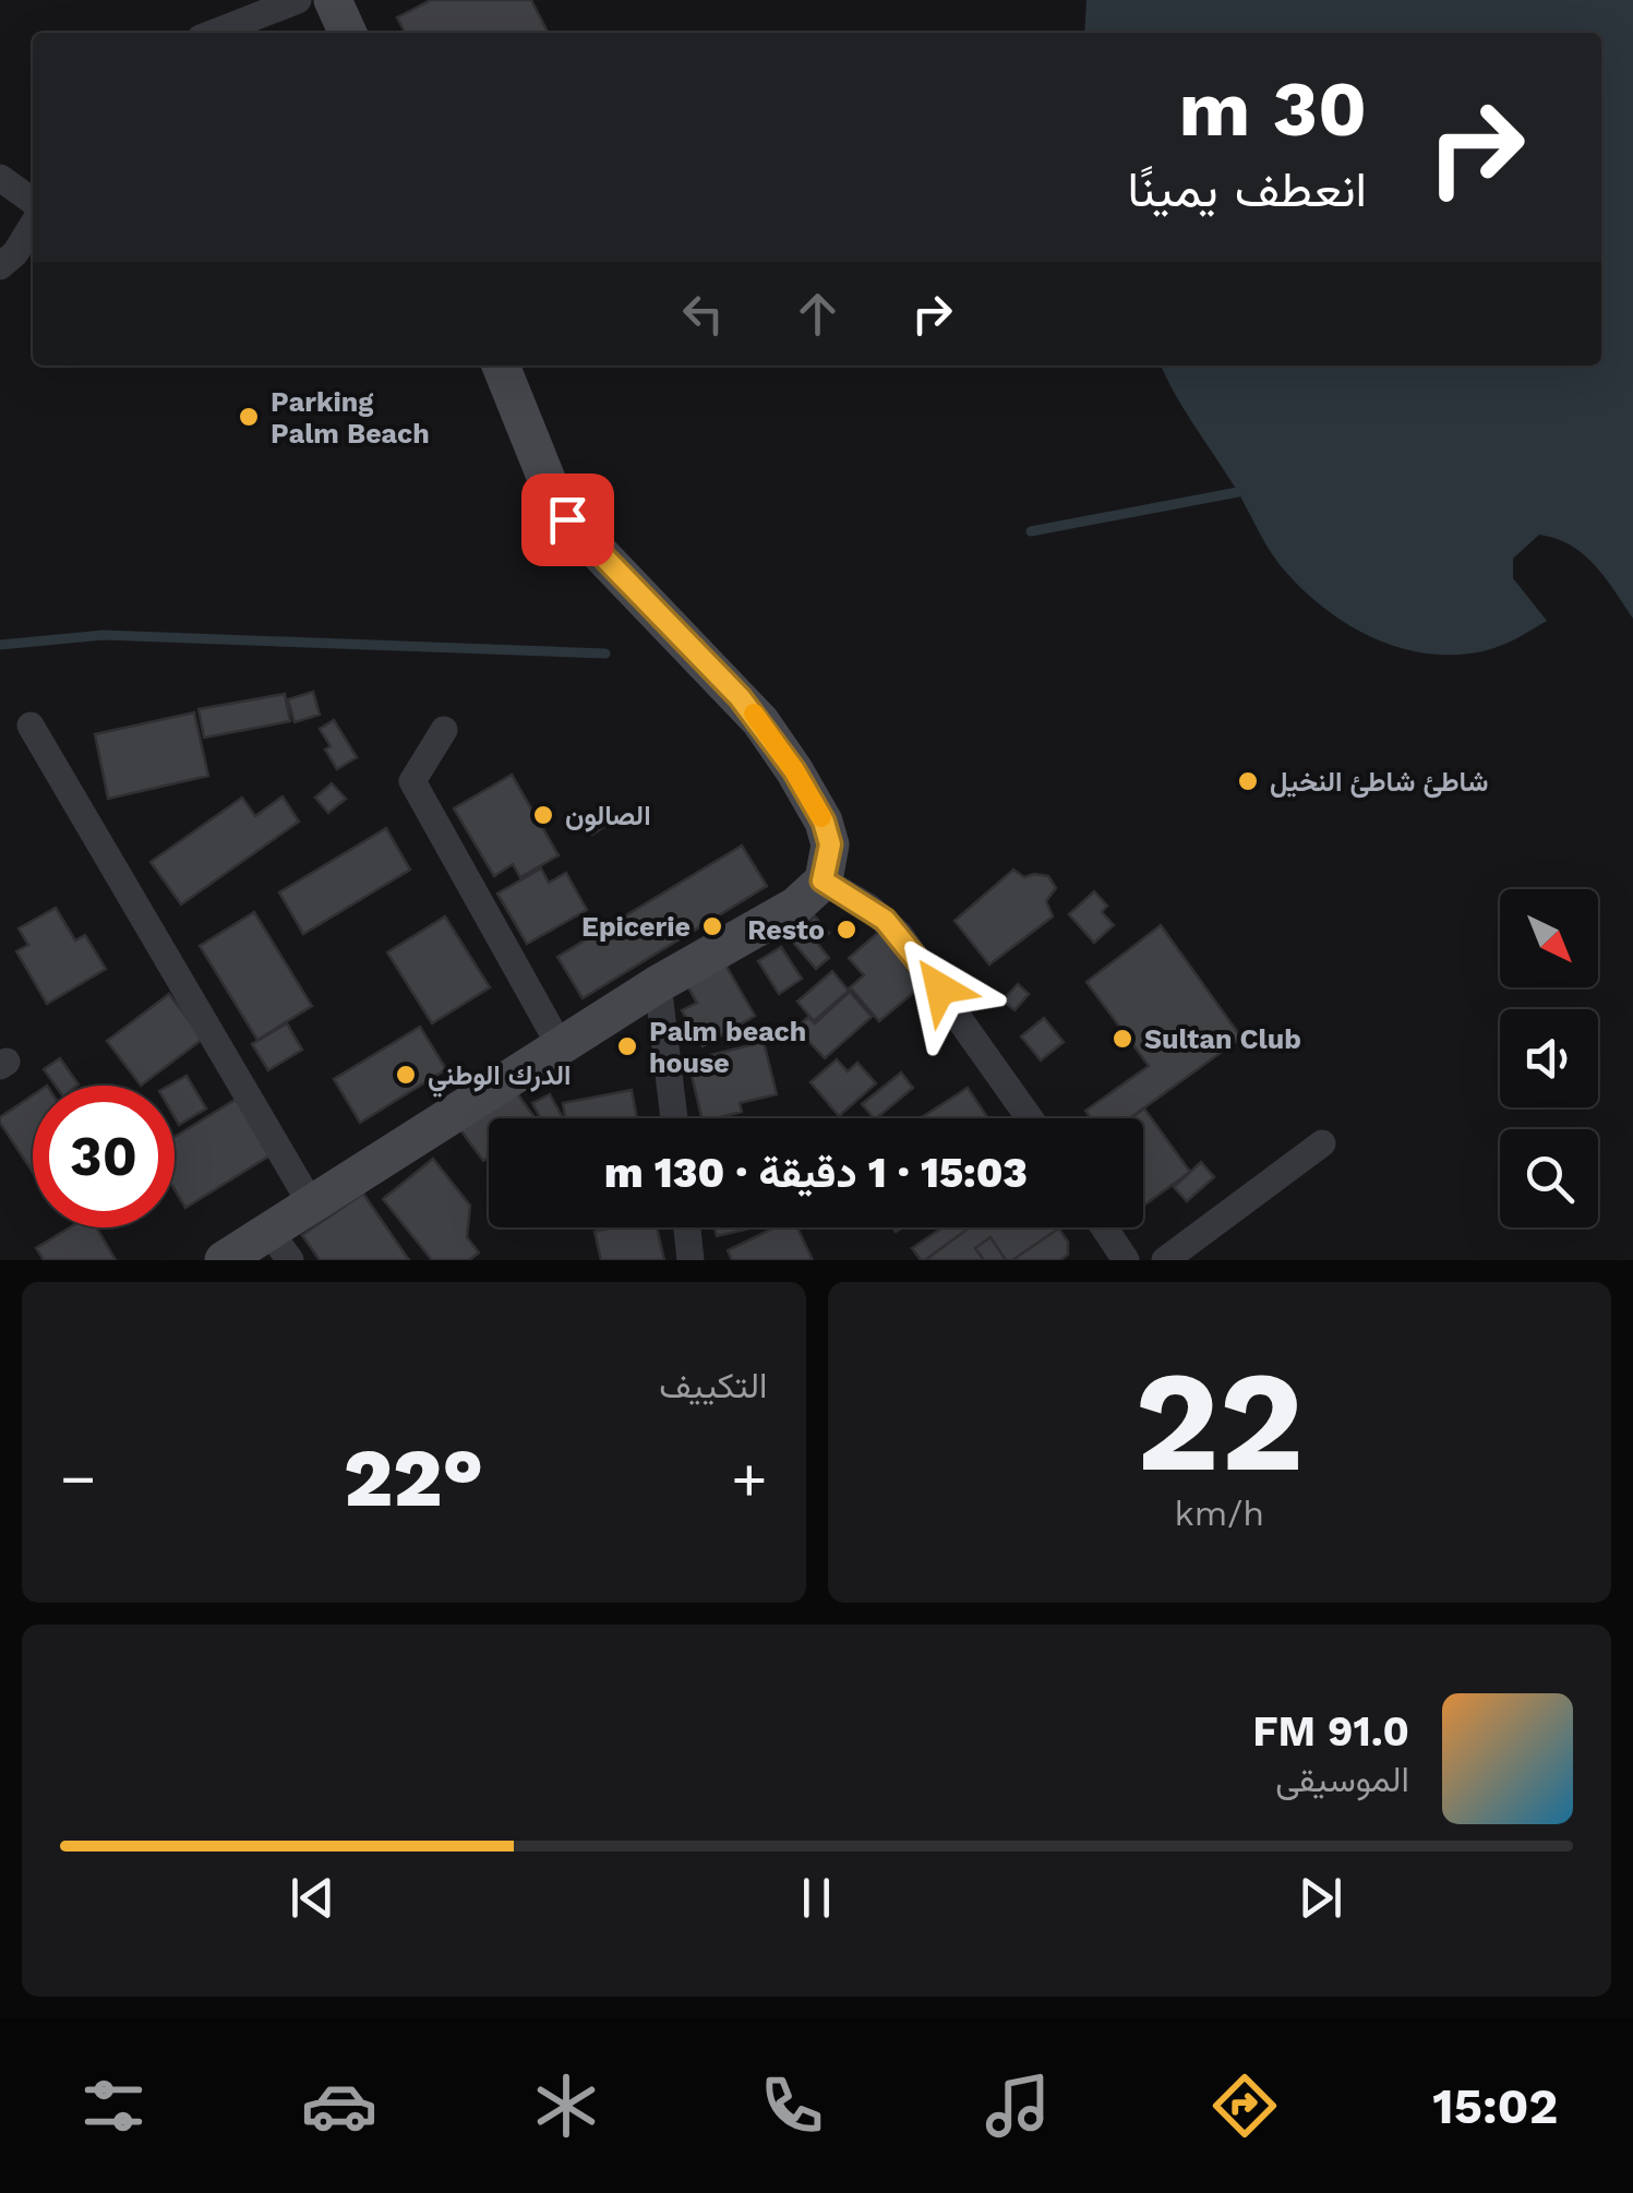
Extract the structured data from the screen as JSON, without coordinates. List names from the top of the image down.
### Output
{
  "places": [
    "Parking Palm Beach",
    "شاطئ شاطئ النخيل",
    "الصالون",
    "Epicerie",
    "Resto",
    "Sultan Club",
    "Palm beach house",
    "الدرك الوطني"
  ],
  "north": "bottom right",
  "page": {
    "turn": ["30 m", "انعطف يمينًا"],
    "limit": "30",
    "trip": "15:03 · 1 دقيقة · 130 m",
    "tile": [
      ["22", "km/h"],
      "التكييف"
    ],
    "heat": ["−", "22°", "+"],
    "song": ["91.0 FM", "الموسيقى"],
    "tabs": "15:02"
  }
}
